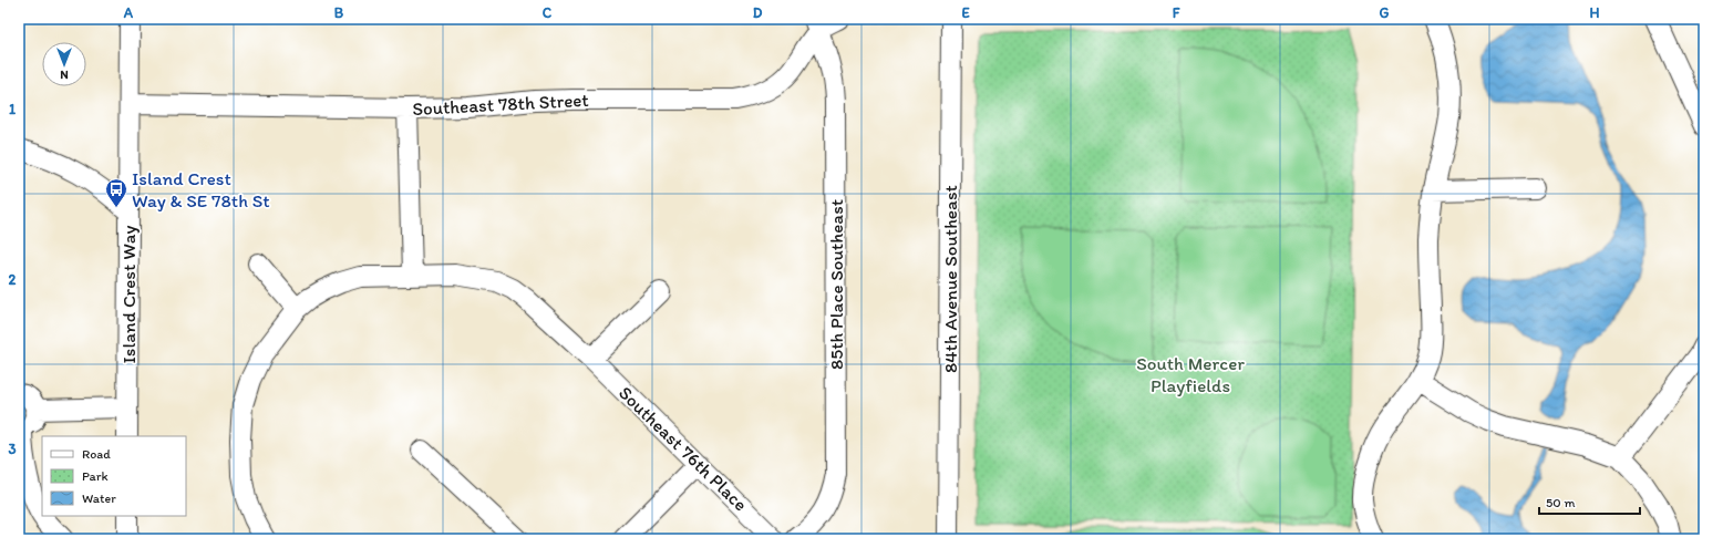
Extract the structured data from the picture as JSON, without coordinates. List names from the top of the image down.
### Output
{
  "streets": {
    "street": [
      "Southeast 78th Street",
      "84th Avenue Southeast",
      "85th Place Southeast",
      "Island Crest Way",
      "Southeast 76th Place"
    ]
  },
  "crossings": [
    ["Southeast 78th Street", "85th Place Southeast"],
    ["Southeast 78th Street", "Island Crest Way"]
  ],
  "parks": ["South Mercer Playfields"],
  "places": {
    "bus stop": ["Island Crest Way & SE 78th St"]
  },
  "legend": ["Road", "Park", "Water"],
  "scale_bar": "50 m",
  "north": "bottom",
  "grid": {
    "columns": [
      "A",
      "B",
      "C",
      "D",
      "E",
      "F",
      "G",
      "H"
    ],
    "rows": ["1", "2", "3"]
  }
}
